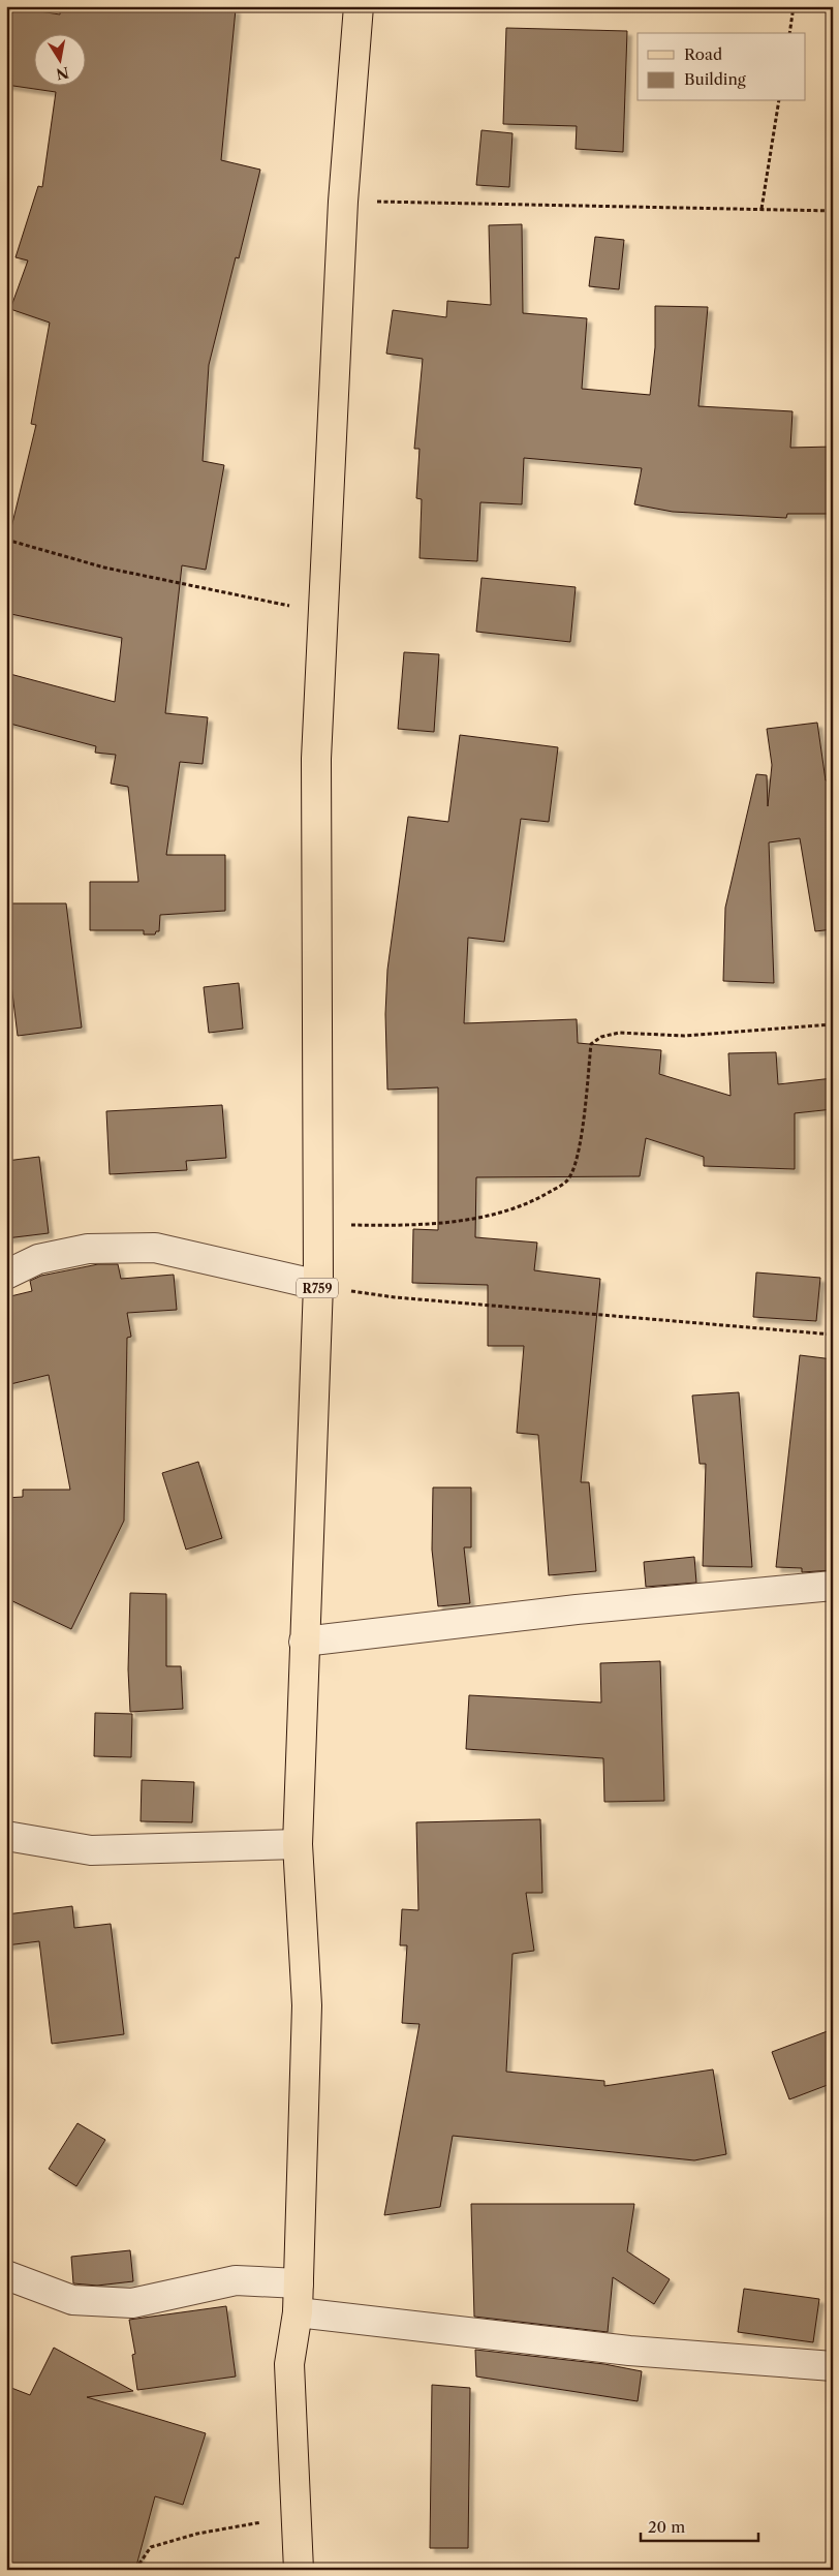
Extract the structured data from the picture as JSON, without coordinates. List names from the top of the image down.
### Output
{
  "streets": {
    "main road": ["R759"]
  },
  "legend": ["Road", "Building"],
  "scale_bar": "20 m",
  "north": "bottom"
}
